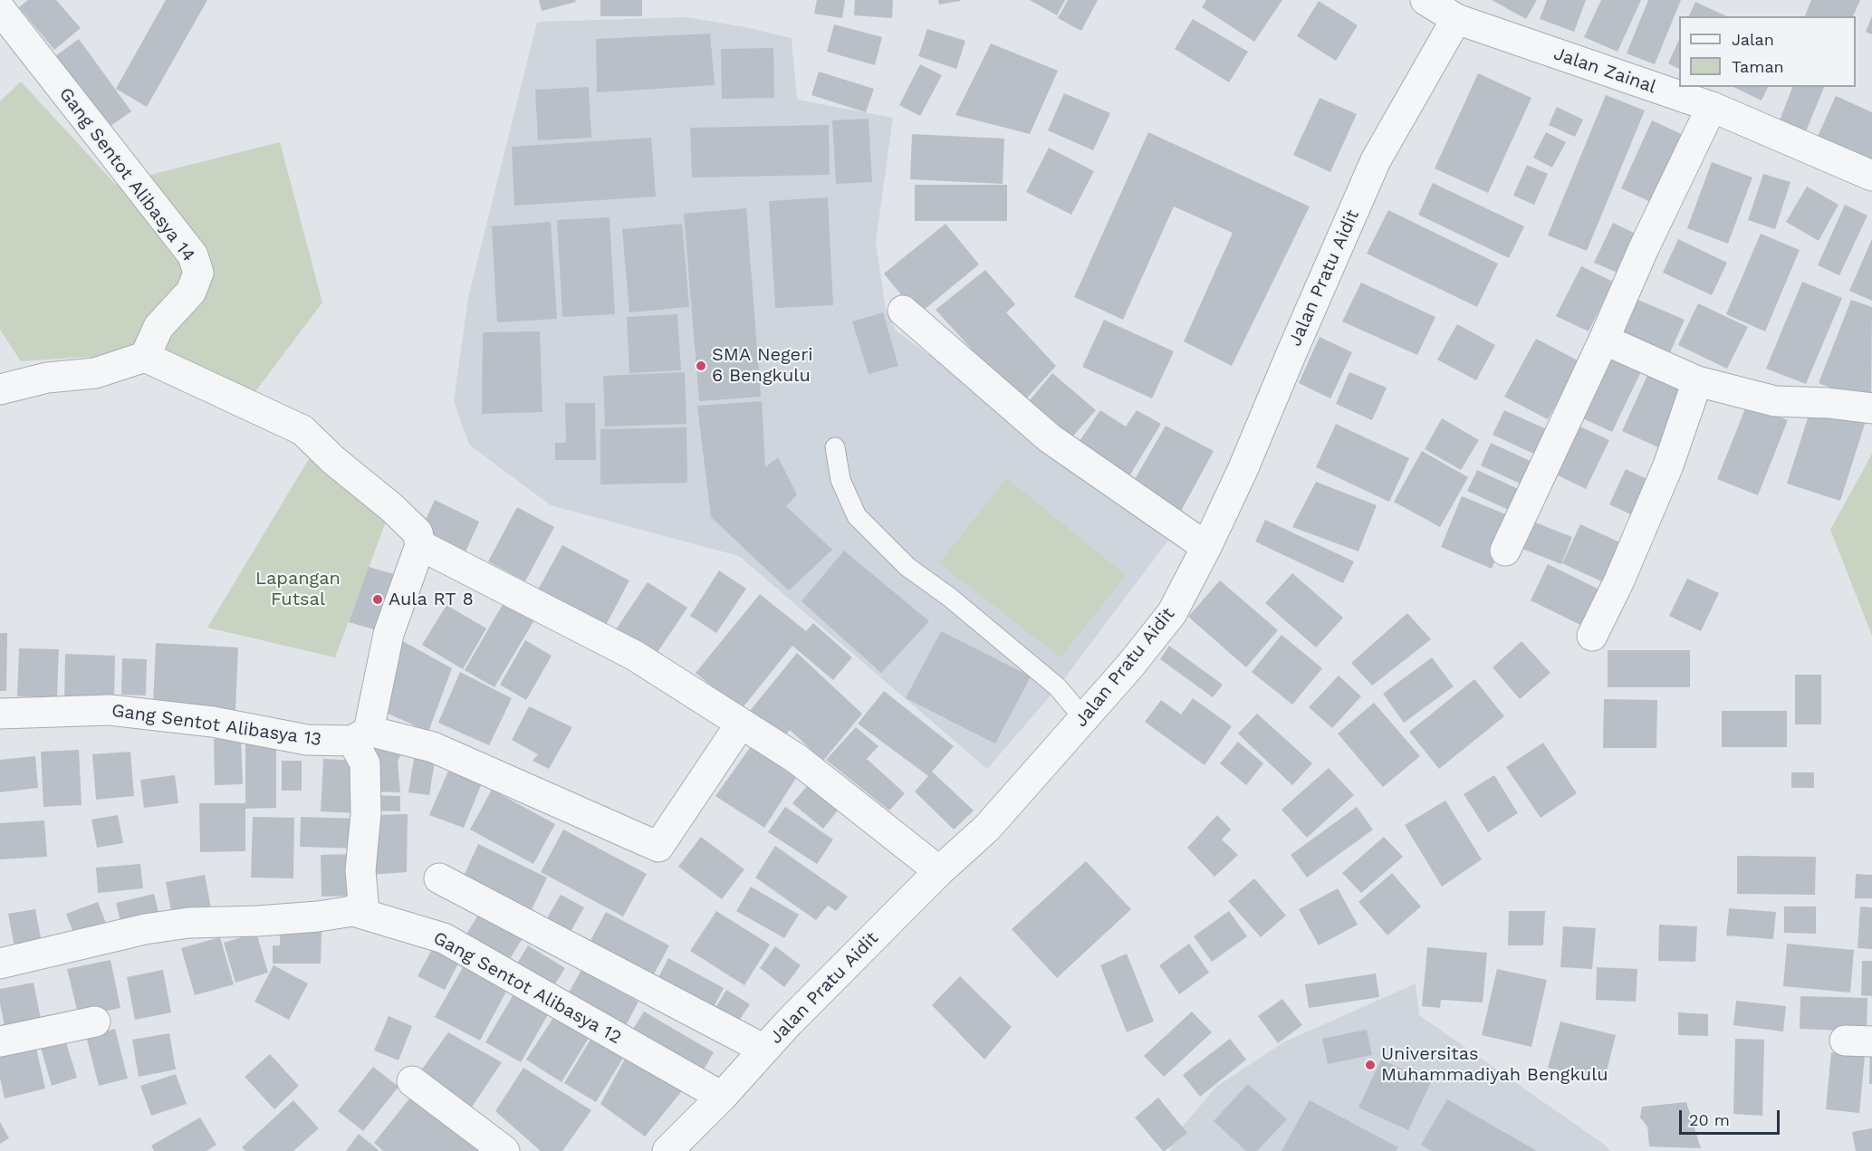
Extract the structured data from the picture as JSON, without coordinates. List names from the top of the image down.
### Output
{
  "streets": {
    "street": [
      "Jalan Zainal",
      "Gang Sentot Alibasya 14",
      "Jalan Pratu Aidit",
      "Gang Sentot Alibasya 13",
      "Gang Sentot Alibasya 12"
    ]
  },
  "crossings": [
    ["Jalan Zainal", "Jalan Pratu Aidit"],
    ["Jalan Pratu Aidit", "Gang Sentot Alibasya 12"]
  ],
  "parks": ["Lapangan Futsal"],
  "places": ["SMA Negeri 6 Bengkulu", "Aula RT 8", "Universitas Muhammadiyah Bengkulu"],
  "legend": ["Jalan", "Taman"],
  "scale_bar": "20 m"
}
